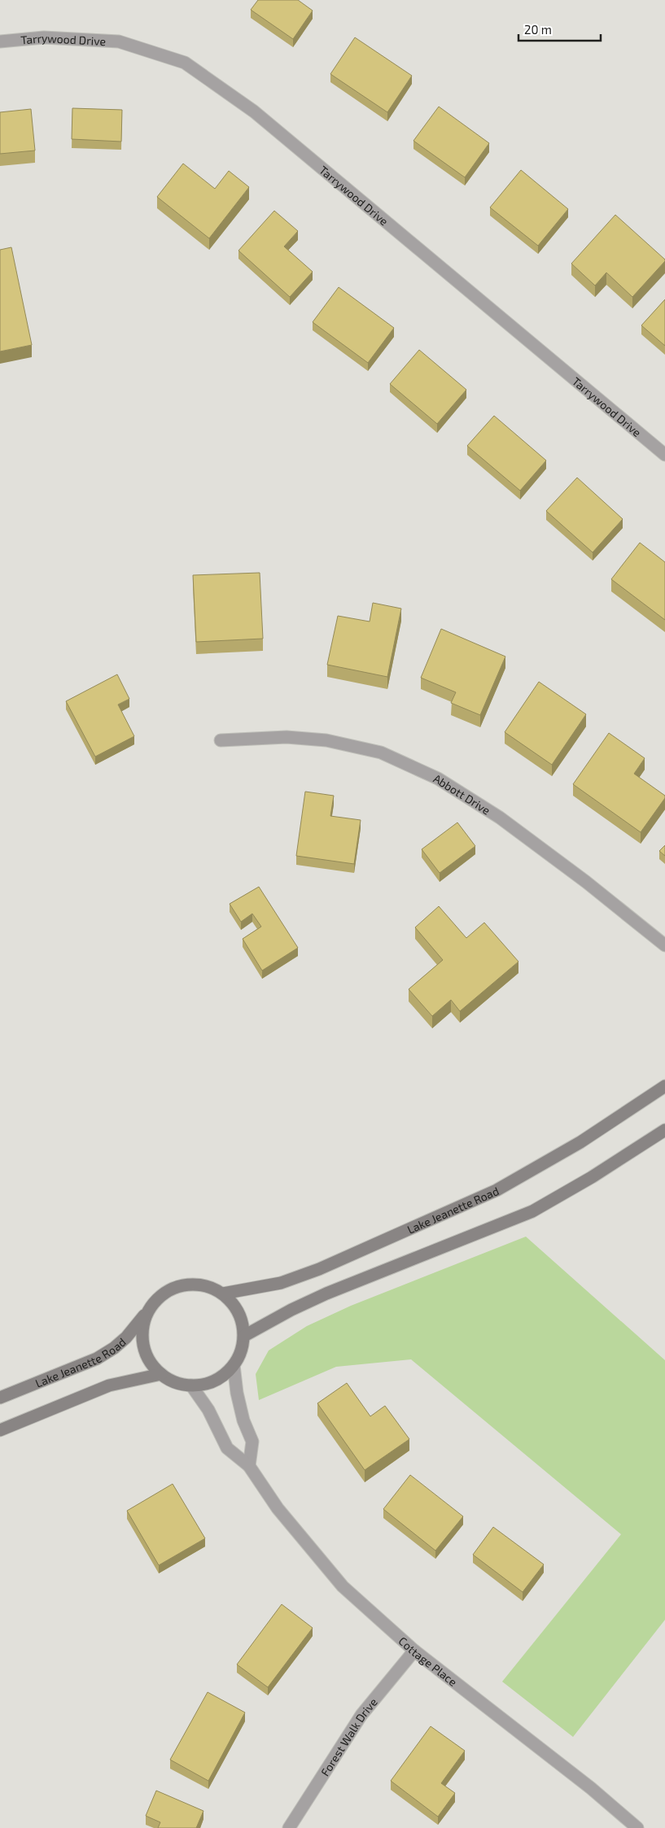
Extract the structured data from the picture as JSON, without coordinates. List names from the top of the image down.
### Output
{
  "streets": {
    "street": [
      "Tarrywood Drive",
      "Abbott Drive",
      "Lake Jeanette Road",
      "Cottage Place",
      "Forest Walk Drive"
    ]
  },
  "crossings": [
    ["Lake Jeanette Road", "Cottage Place"],
    ["Cottage Place", "Forest Walk Drive"]
  ],
  "scale_bar": "20 m"
}
